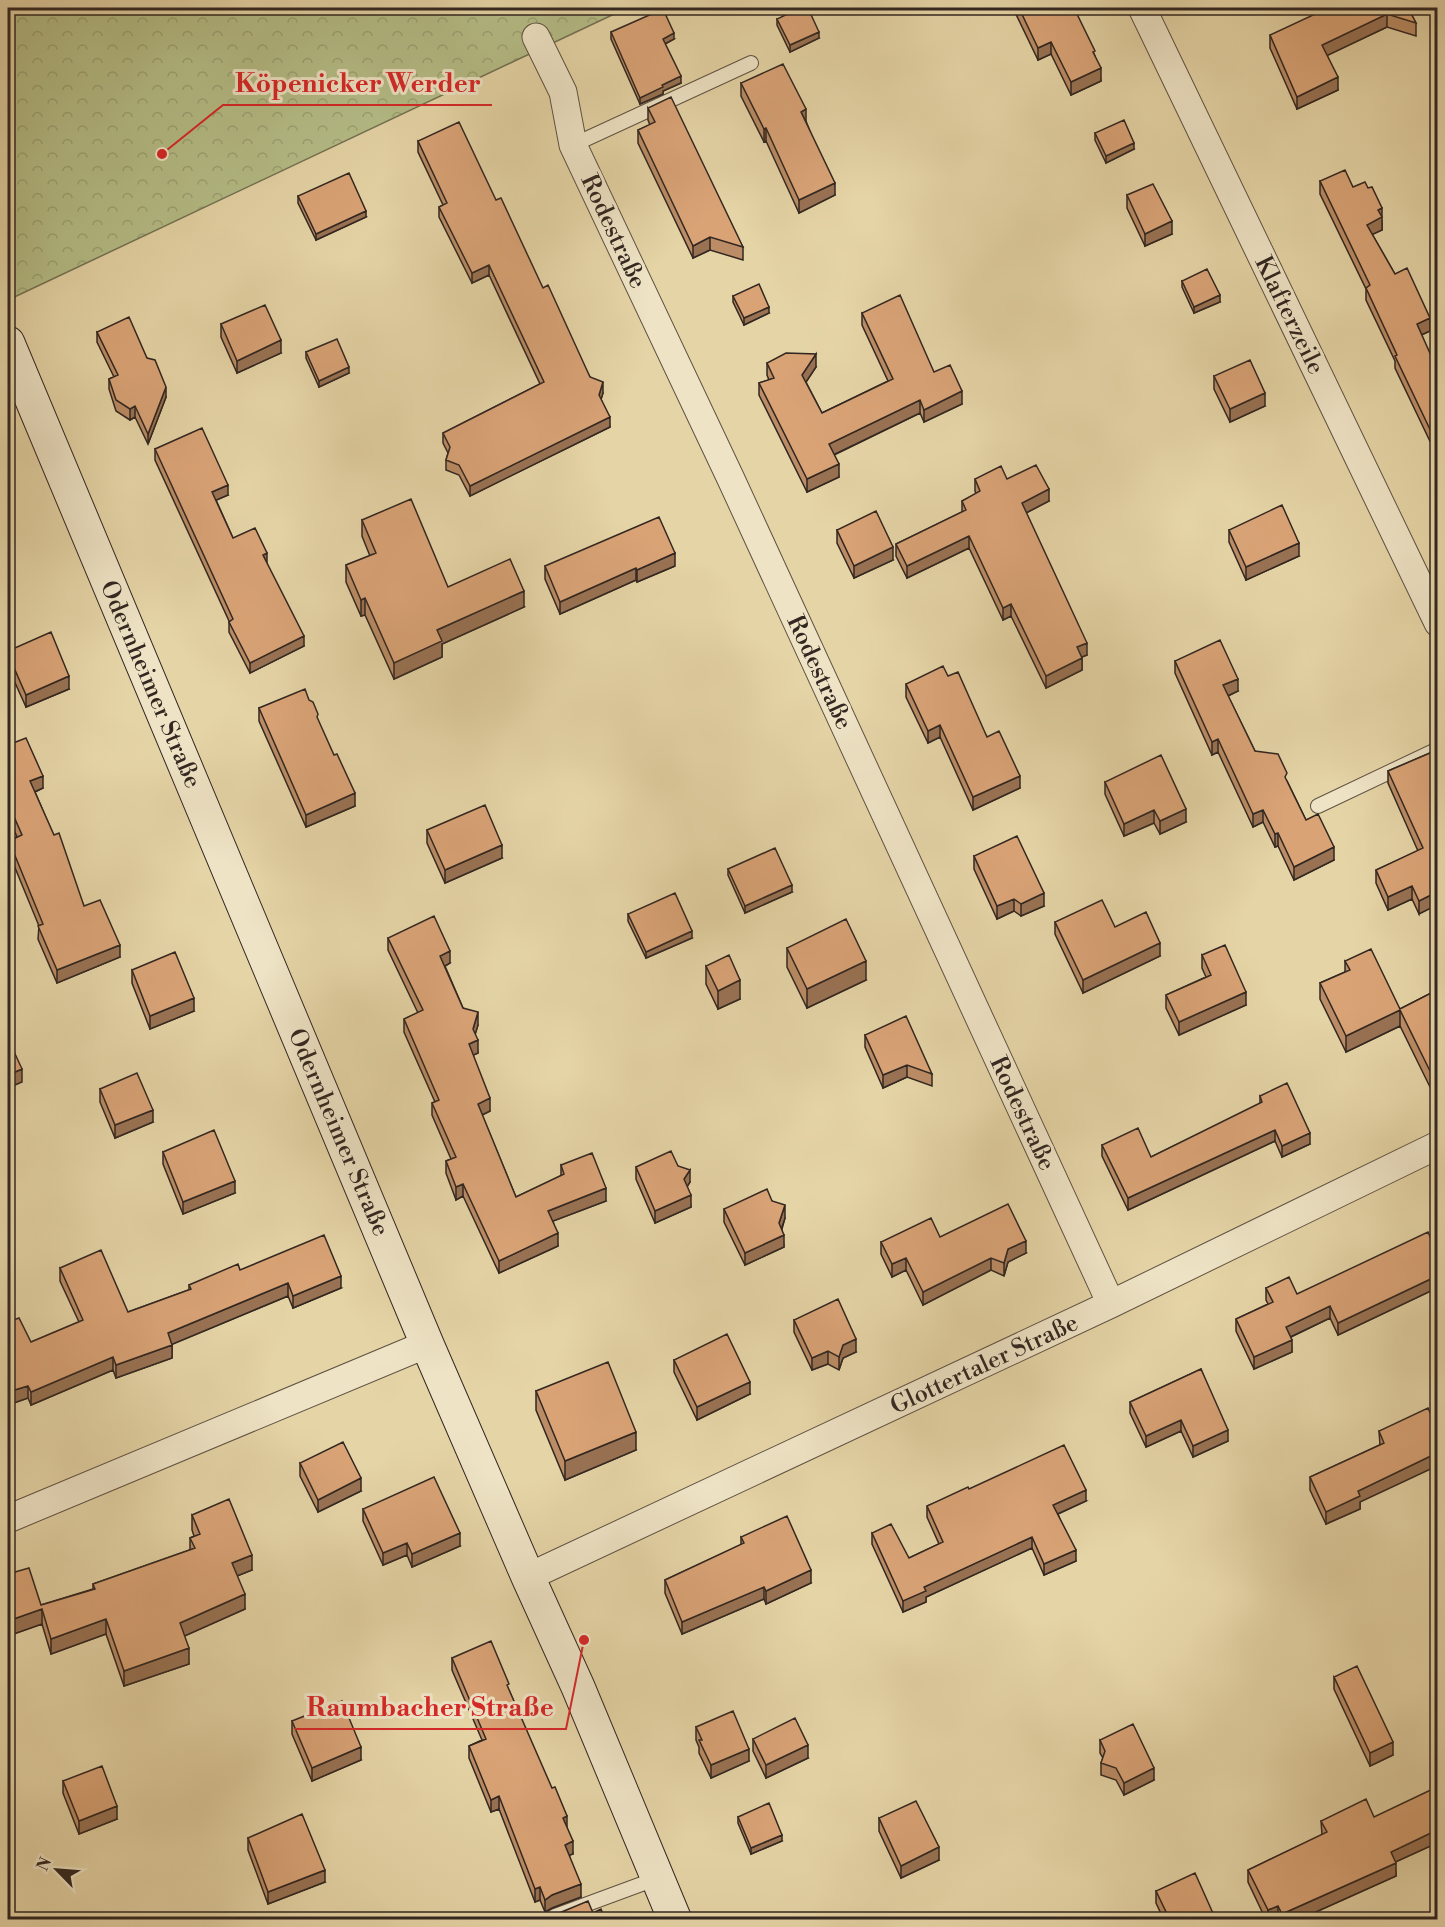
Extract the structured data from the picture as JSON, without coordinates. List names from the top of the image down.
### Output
{
  "streets": {
    "street": [
      "Rodestraße",
      "Klafterzeile",
      "Odernheimer Straße",
      "Glottertaler Straße"
    ]
  },
  "crossings": [
    ["Rodestraße", "Glottertaler Straße"],
    ["Odernheimer Straße", "Glottertaler Straße"]
  ],
  "places": ["Köpenicker Werder", "Raumbacher Straße"],
  "north": "top left"
}
